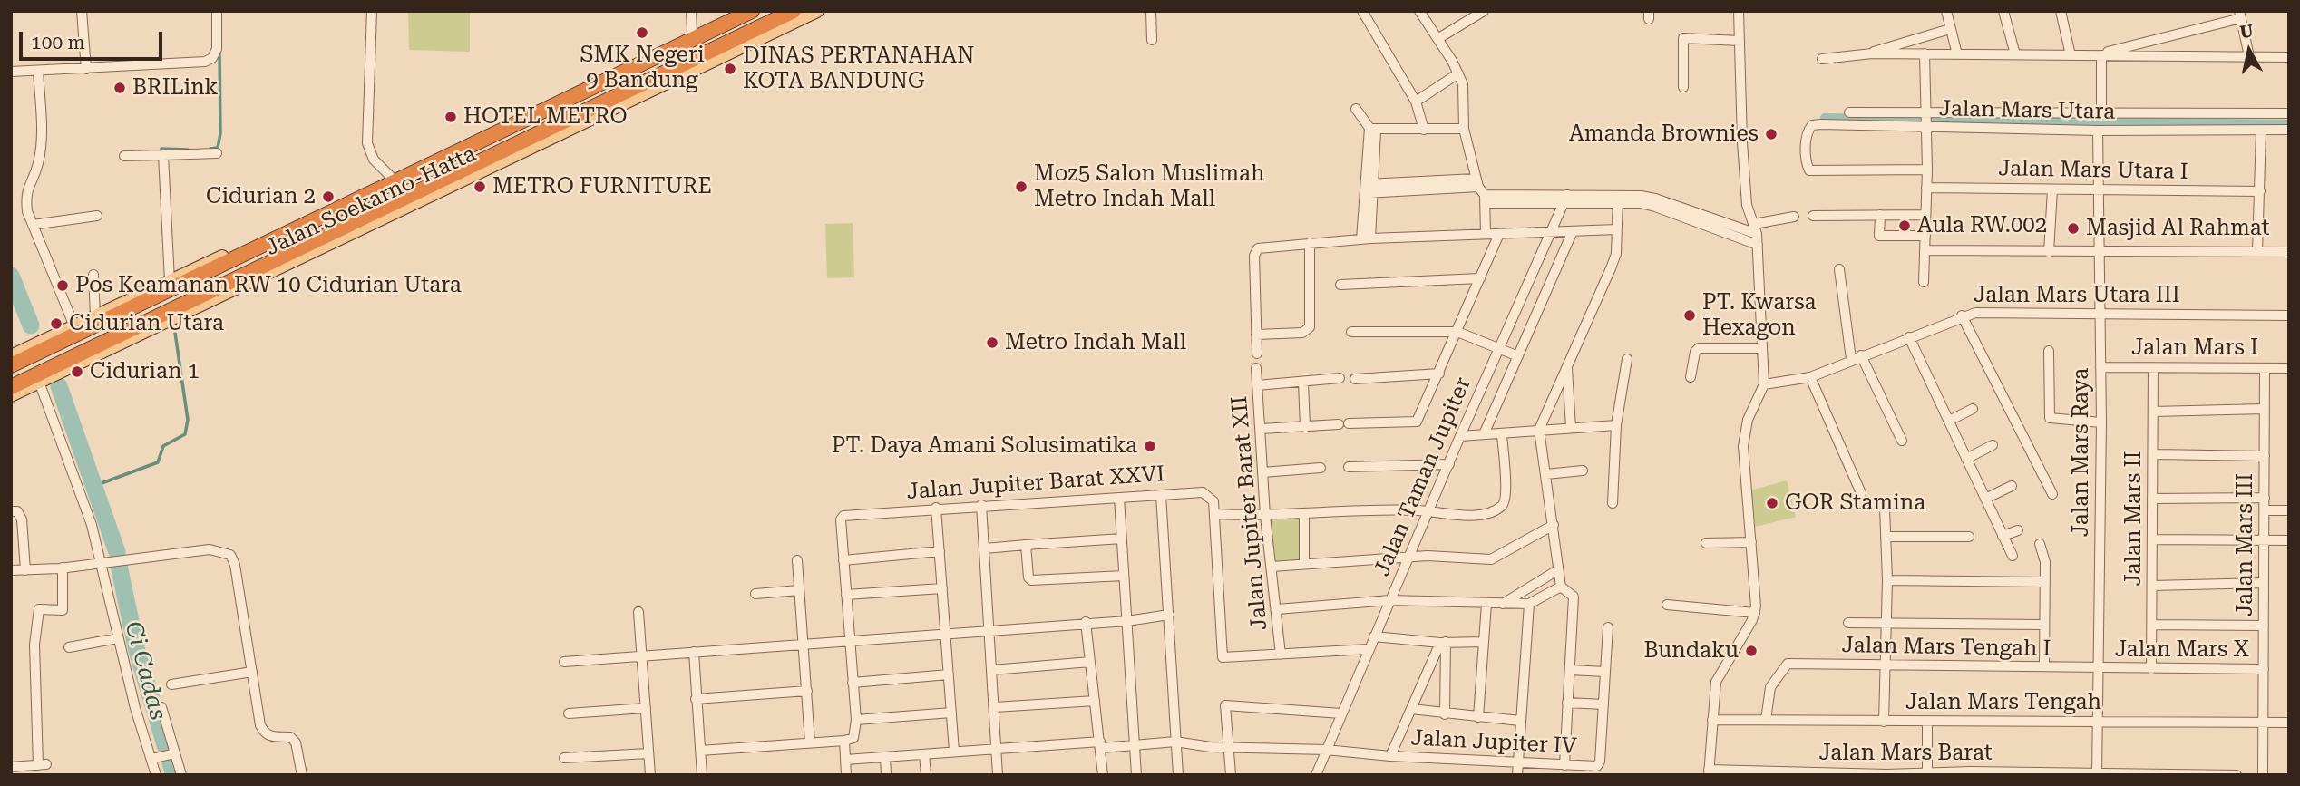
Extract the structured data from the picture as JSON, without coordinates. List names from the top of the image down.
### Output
{
  "streets": {
    "highway": ["Jalan Soekarno-Hatta"],
    "street": [
      "Jalan Mars Utara",
      "Jalan Mars Utara I",
      "Jalan Mars Utara III",
      "Jalan Mars I",
      "Jalan Mars Raya",
      "Jalan Taman Jupiter",
      "Jalan Jupiter Barat XXVI",
      "Jalan Jupiter Barat XII",
      "Jalan Mars II",
      "Jalan Mars III",
      "Jalan Mars Tengah I",
      "Jalan Mars X",
      "Jalan Mars Tengah",
      "Jalan Jupiter IV",
      "Jalan Mars Barat"
    ]
  },
  "crossings": [
    ["Jalan Mars Utara", "Jalan Mars Raya"],
    ["Jalan Mars Utara I", "Jalan Mars Raya"],
    ["Jalan Mars Utara III", "Jalan Mars Raya"],
    ["Jalan Mars I", "Jalan Mars Raya"],
    ["Jalan Mars I", "Jalan Mars II"],
    ["Jalan Mars I", "Jalan Mars III"],
    ["Jalan Mars Raya", "Jalan Mars Tengah I"],
    ["Jalan Mars Raya", "Jalan Mars X"],
    ["Jalan Mars Raya", "Jalan Mars Tengah"],
    ["Jalan Mars Raya", "Jalan Mars Barat"],
    ["Jalan Taman Jupiter", "Jalan Jupiter IV"],
    ["Jalan Mars II", "Jalan Mars X"],
    ["Jalan Mars III", "Jalan Mars X"],
    ["Jalan Mars III", "Jalan Mars Tengah"],
    ["Jalan Mars Tengah I", "Jalan Mars X"],
    ["Jalan Mars Tengah I", "Jalan Mars Tengah"]
  ],
  "water": ["Ci Cadas"],
  "places": [
    "SMK Negeri 9 Bandung",
    "DINAS PERTANAHAN KOTA BANDUNG",
    "BRILink",
    "HOTEL METRO",
    "Amanda Brownies",
    "METRO FURNITURE",
    "Moz5 Salon Muslimah Metro Indah Mall",
    "Cidurian 2",
    "Aula RW.002",
    "Masjid Al Rahmat",
    "Pos Keamanan RW 10 Cidurian Utara",
    "PT. Kwarsa Hexagon",
    "Cidurian Utara",
    "Metro Indah Mall",
    "Cidurian 1",
    "PT. Daya Amani Solusimatika",
    "GOR Stamina",
    "Bundaku"
  ],
  "scale_bar": "100 m",
  "north": "top"
}
